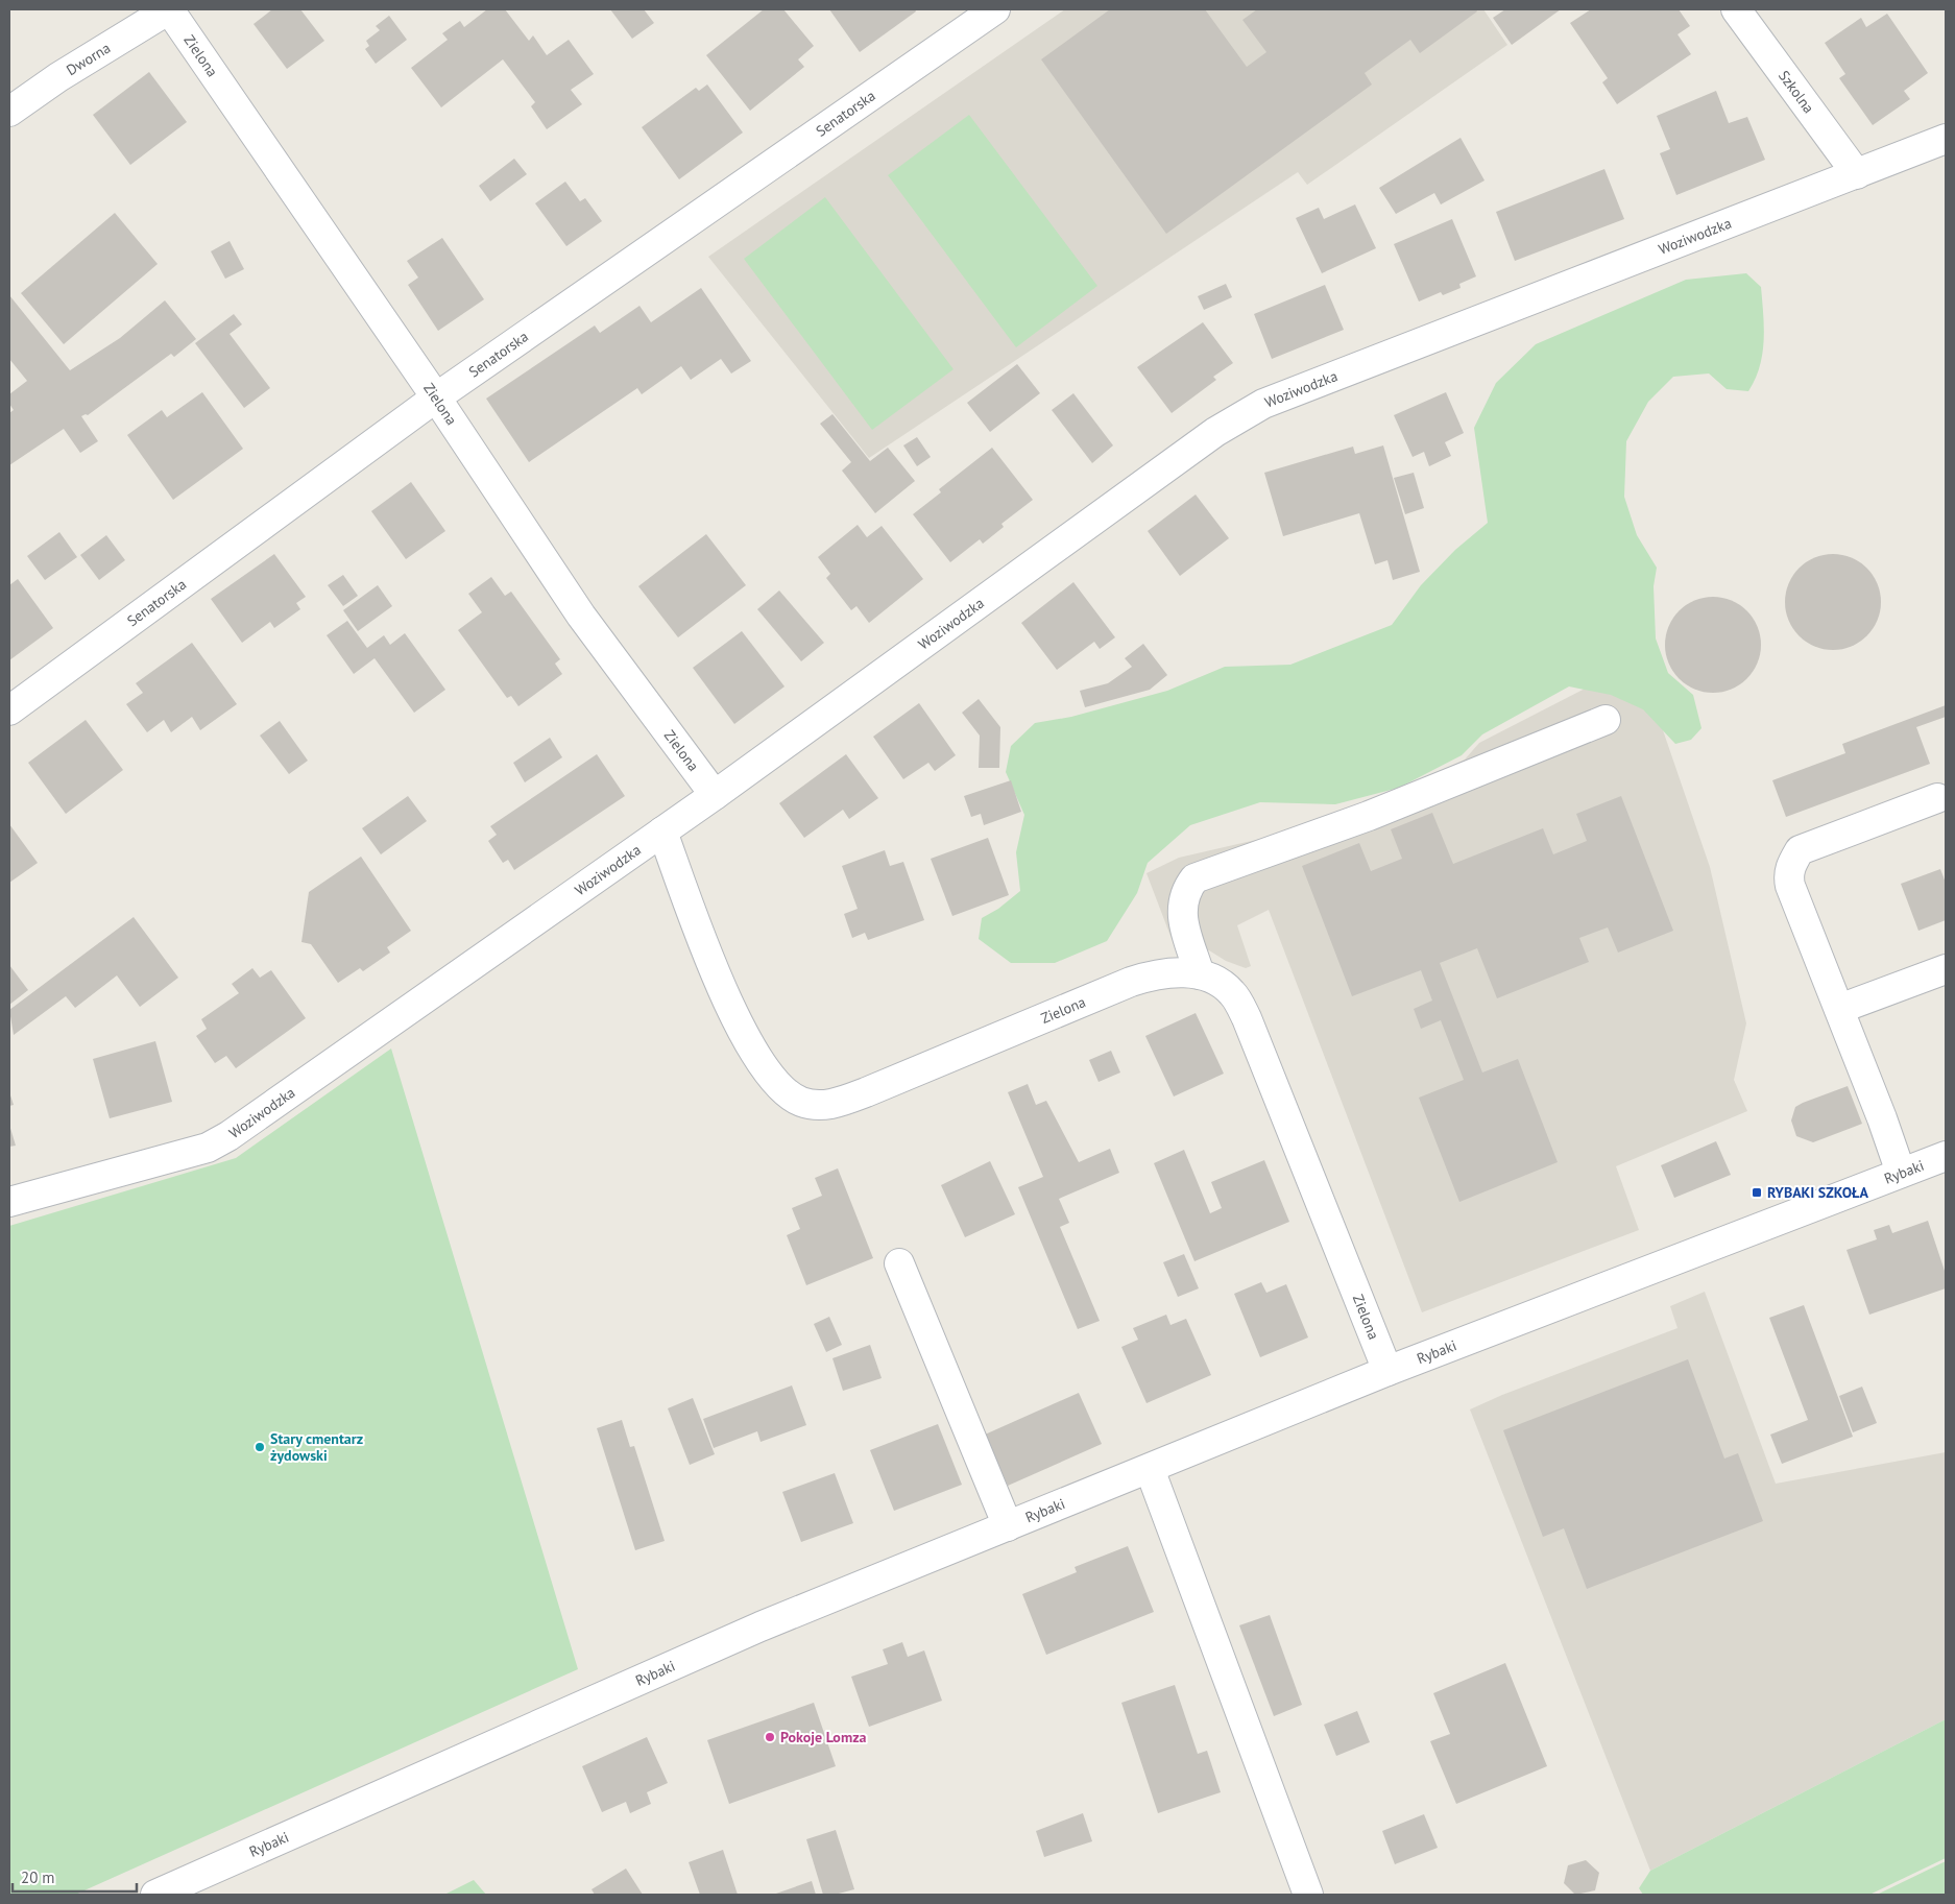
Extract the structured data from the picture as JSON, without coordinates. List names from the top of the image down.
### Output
{
  "streets": {
    "street": [
      "Zielona",
      "Dworna",
      "Szkolna",
      "Senatorska",
      "Woziwodzka",
      "Rybaki"
    ]
  },
  "crossings": [
    ["Zielona", "Dworna"],
    ["Zielona", "Senatorska"],
    ["Zielona", "Woziwodzka"],
    ["Zielona", "Rybaki"],
    ["Szkolna", "Woziwodzka"]
  ],
  "places": {
    "transit": ["RYBAKI SZKOŁA"],
    "other": ["Stary cmentarz żydowski", "Pokoje Lomza"]
  },
  "scale_bar": "20 m"
}
